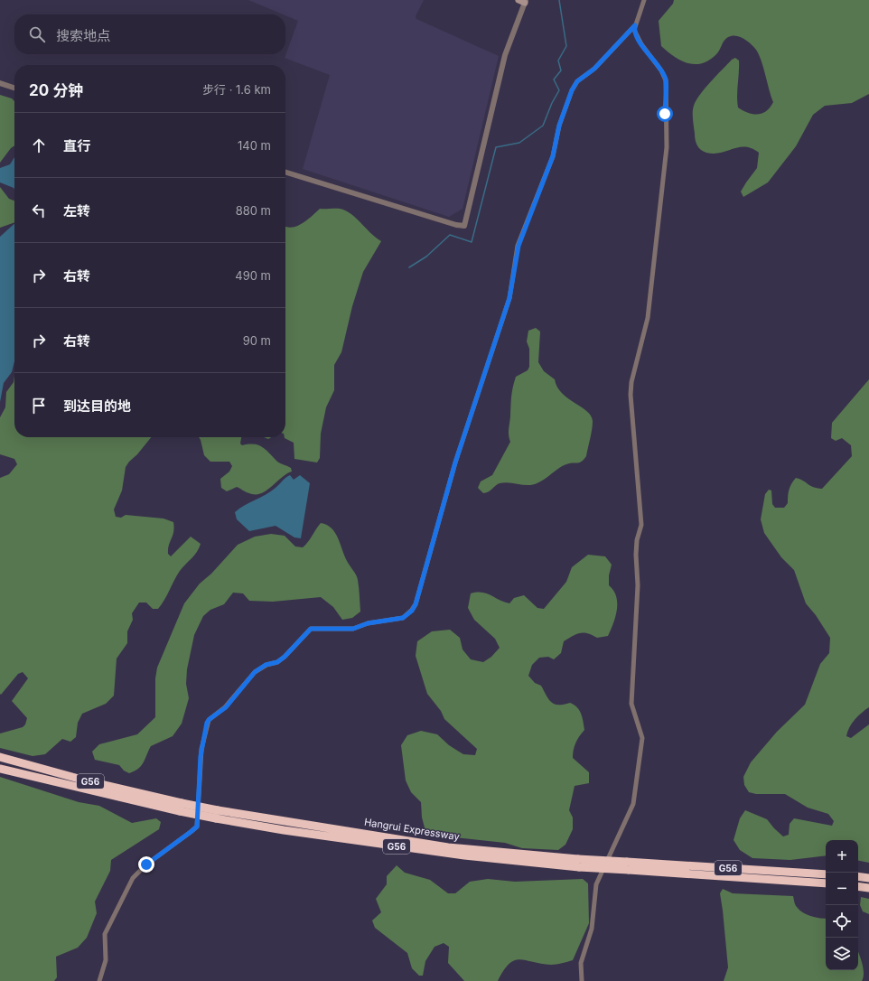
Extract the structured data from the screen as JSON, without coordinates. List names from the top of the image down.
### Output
{
  "streets": {
    "highway": ["G56", "Hangrui Expressway"]
  },
  "page": {
    "search": "搜索地点",
    "heading": ["20 分钟", "步行 · 1.6 km"],
    "list": [
      ["直行", "140 m"],
      ["左转", "880 m"],
      ["右转", "490 m"],
      ["右转", "90 m"],
      "到达目的地"
    ],
    "map_buttons": ["+", "−"]
  }
}
